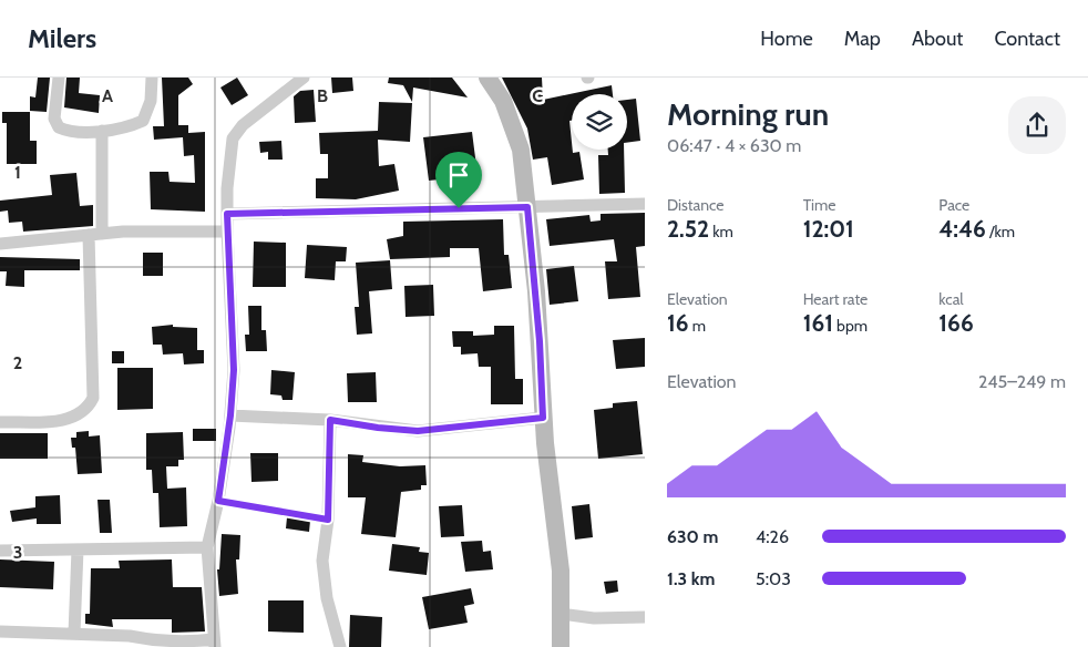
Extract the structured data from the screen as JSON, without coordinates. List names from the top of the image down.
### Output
{
  "page": {
    "header": "Milers",
    "nav": [
      "Home",
      "Map",
      "About",
      "Contact"
    ],
    "heading": ["Morning run", "06:47 · 4 × 630 m"],
    "stats": [
      ["Distance", "2.52 km"],
      ["Time", "12:01"],
      ["Pace", "4:46 /km"],
      ["Elevation", "16 m"],
      ["Heart rate", "161 bpm"],
      ["kcal", "166"]
    ],
    "chart": ["Elevation", "245–249 m"],
    "list": [
      {
        "name": "630 m",
        "note": "4:26"
      },
      {
        "name": "1.3 km",
        "note": "5:03"
      }
    ]
  },
  "grid": {
    "columns": ["A", "B", "C"],
    "rows": ["1", "2", "3"]
  }
}
